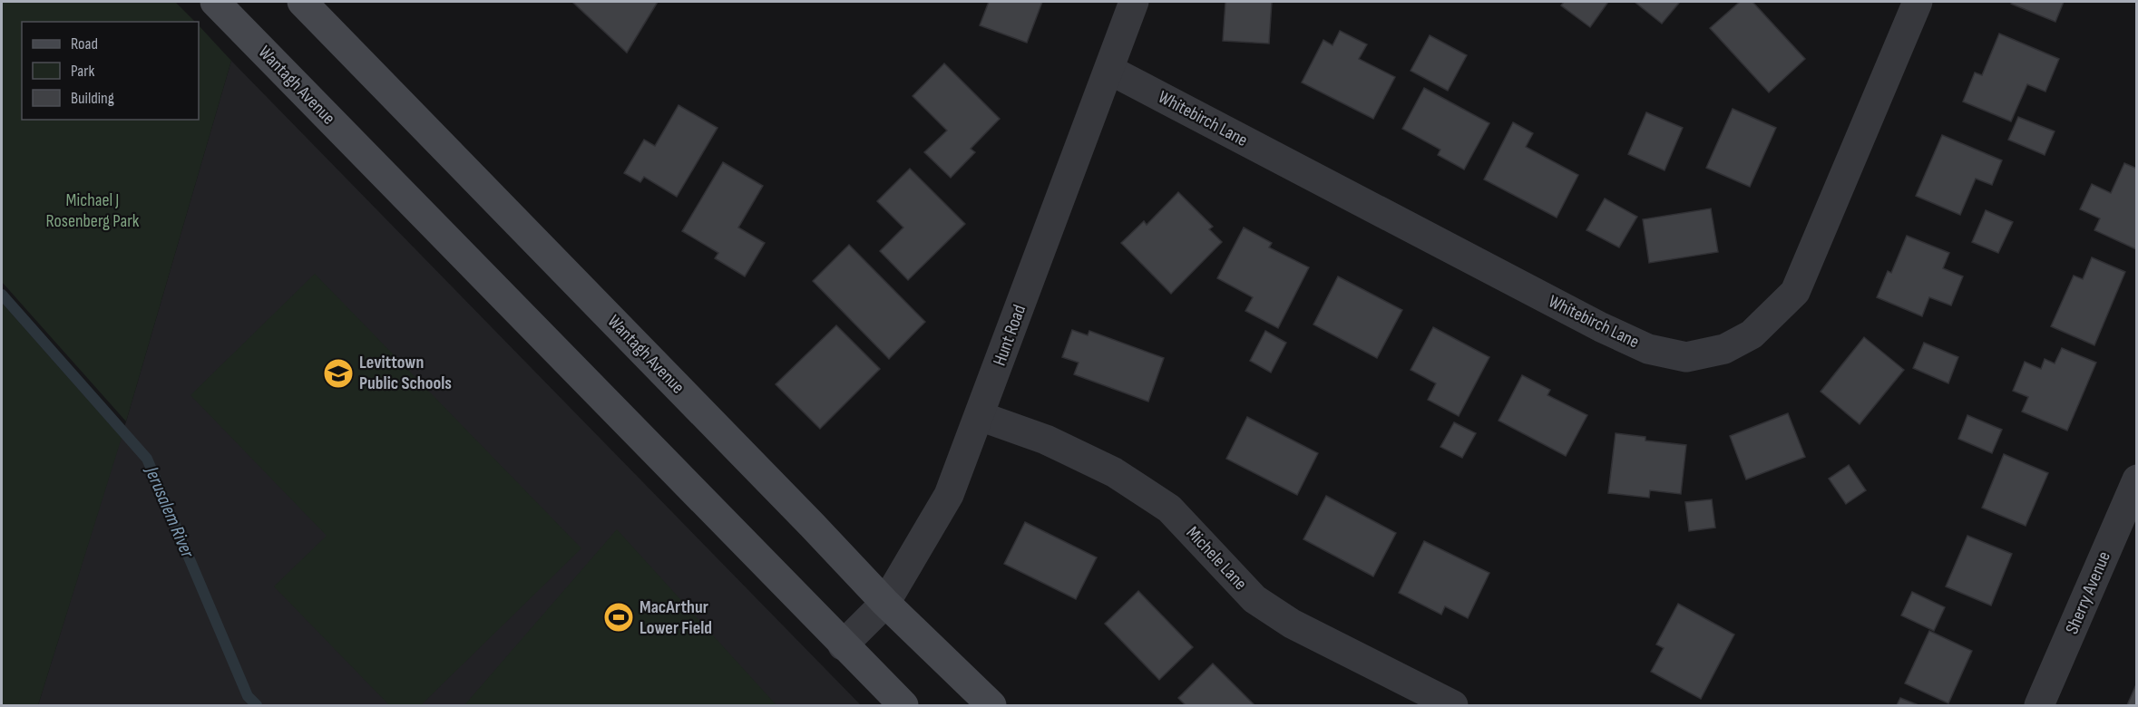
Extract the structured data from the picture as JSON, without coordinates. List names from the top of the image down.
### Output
{
  "streets": {
    "main road": ["Wantagh Avenue"],
    "street": [
      "Whitebirch Lane",
      "Hunt Road",
      "Michele Lane",
      "Sherry Avenue"
    ]
  },
  "crossings": [
    ["Wantagh Avenue", "Hunt Road"],
    ["Whitebirch Lane", "Hunt Road"],
    ["Hunt Road", "Michele Lane"]
  ],
  "water": ["Jerusalem River"],
  "parks": ["Michael J Rosenberg Park"],
  "places": {
    "school or university": ["Levittown Public Schools"],
    "sports": ["MacArthur Lower Field"]
  },
  "legend": ["Road", "Park", "Building"]
}
